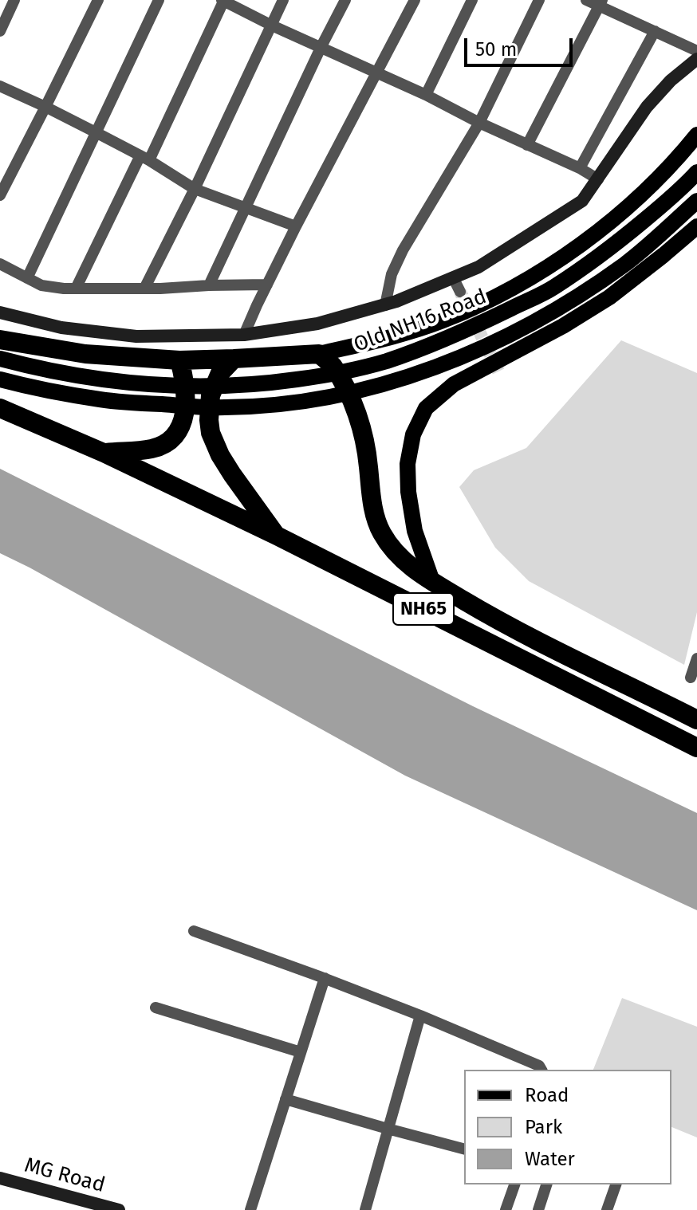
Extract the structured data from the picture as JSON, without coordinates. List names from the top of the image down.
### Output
{
  "streets": {
    "highway": ["NH65"],
    "main road": ["Old NH16 Road"],
    "street": ["MG Road"]
  },
  "legend": ["Road", "Park", "Water"],
  "scale_bar": "50 m"
}
